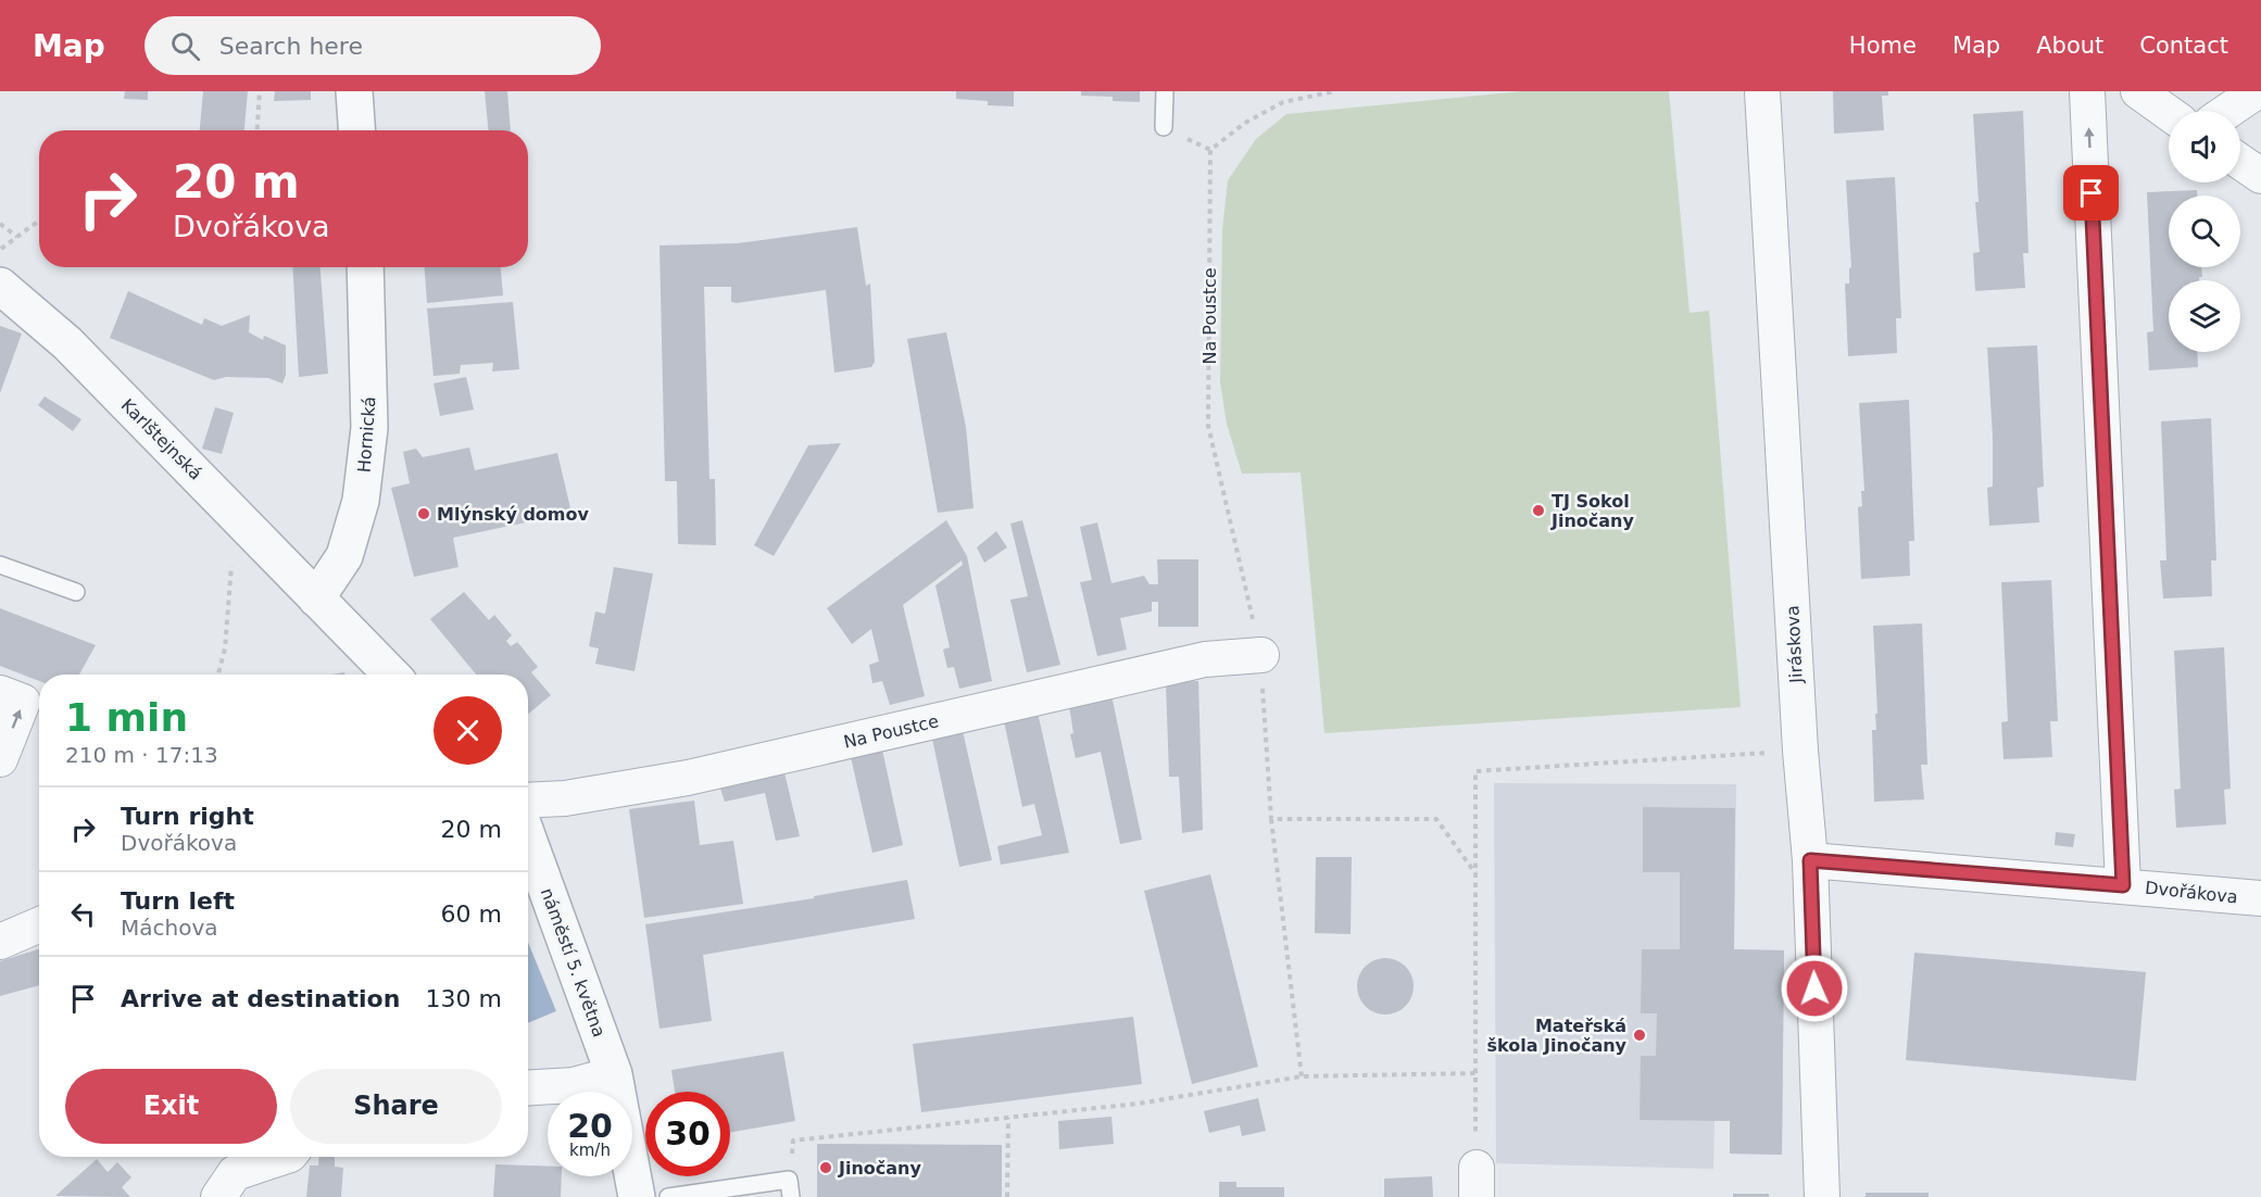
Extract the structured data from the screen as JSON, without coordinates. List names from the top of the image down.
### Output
{
  "streets": {
    "street": [
      "Na Poustce",
      "Hornická",
      "Karlštejnská",
      "Jiráskova",
      "Dvořákova",
      "náměstí 5. května"
    ]
  },
  "crossings": [
    ["Hornická", "Karlštejnská"],
    ["Jiráskova", "Dvořákova"]
  ],
  "places": [
    "TJ Sokol Jinočany",
    "Mlýnský domov",
    "Mateřská škola Jinočany",
    "Jinočany"
  ],
  "page": {
    "header": "Map",
    "search": "Search here",
    "nav": [
      "Home",
      "Map",
      "About",
      "Contact"
    ],
    "turn": ["20 m", "Dvořákova"],
    "heading": ["1 min", "210 m · 17:13"],
    "list": [
      {
        "name": "Turn right",
        "note": "Dvořákova",
        "value": "20 m"
      },
      {
        "name": "Turn left",
        "note": "Máchova",
        "value": "60 m"
      },
      {
        "name": "Arrive at destination",
        "value": "130 m"
      }
    ],
    "buttons": ["Exit", "Share"],
    "speed": "20 km/h",
    "limit": "30"
  }
}
